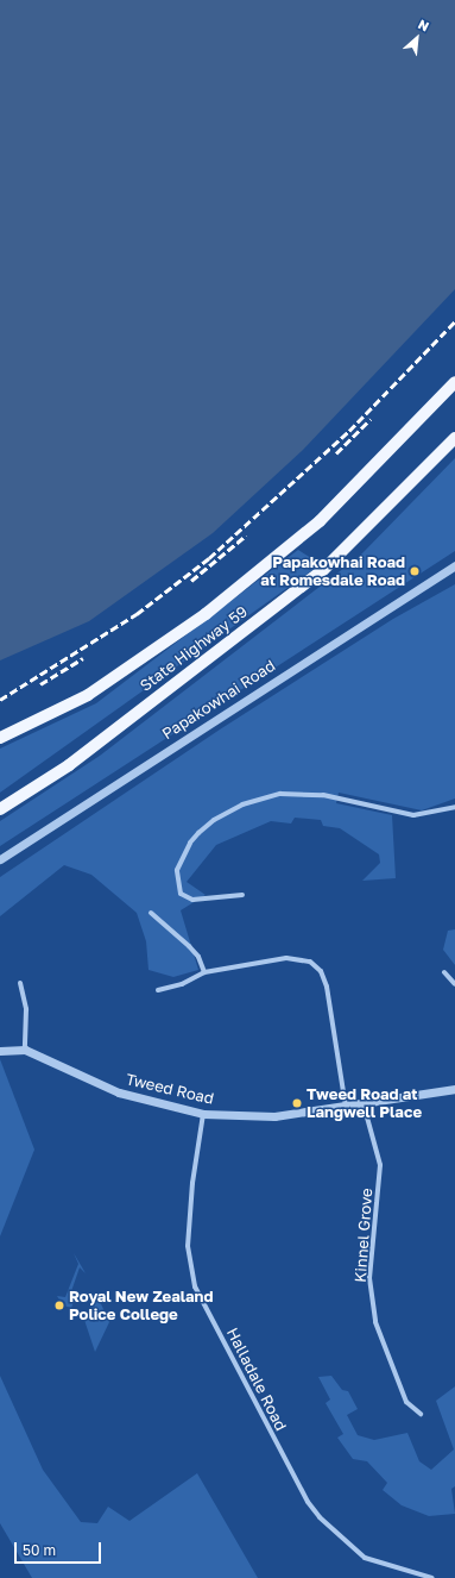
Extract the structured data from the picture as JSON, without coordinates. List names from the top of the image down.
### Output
{
  "streets": {
    "main road": ["State Highway 59"],
    "street": [
      "Papakowhai Road",
      "Tweed Road",
      "Kinnel Grove",
      "Halladale Road"
    ]
  },
  "crossings": [
    ["Tweed Road", "Kinnel Grove"],
    ["Tweed Road", "Halladale Road"]
  ],
  "places": ["Papakowhai Road at Romesdale Road", "Tweed Road at Langwell Place", "Royal New Zealand Police College"],
  "scale_bar": "50 m",
  "north": "top right"
}
